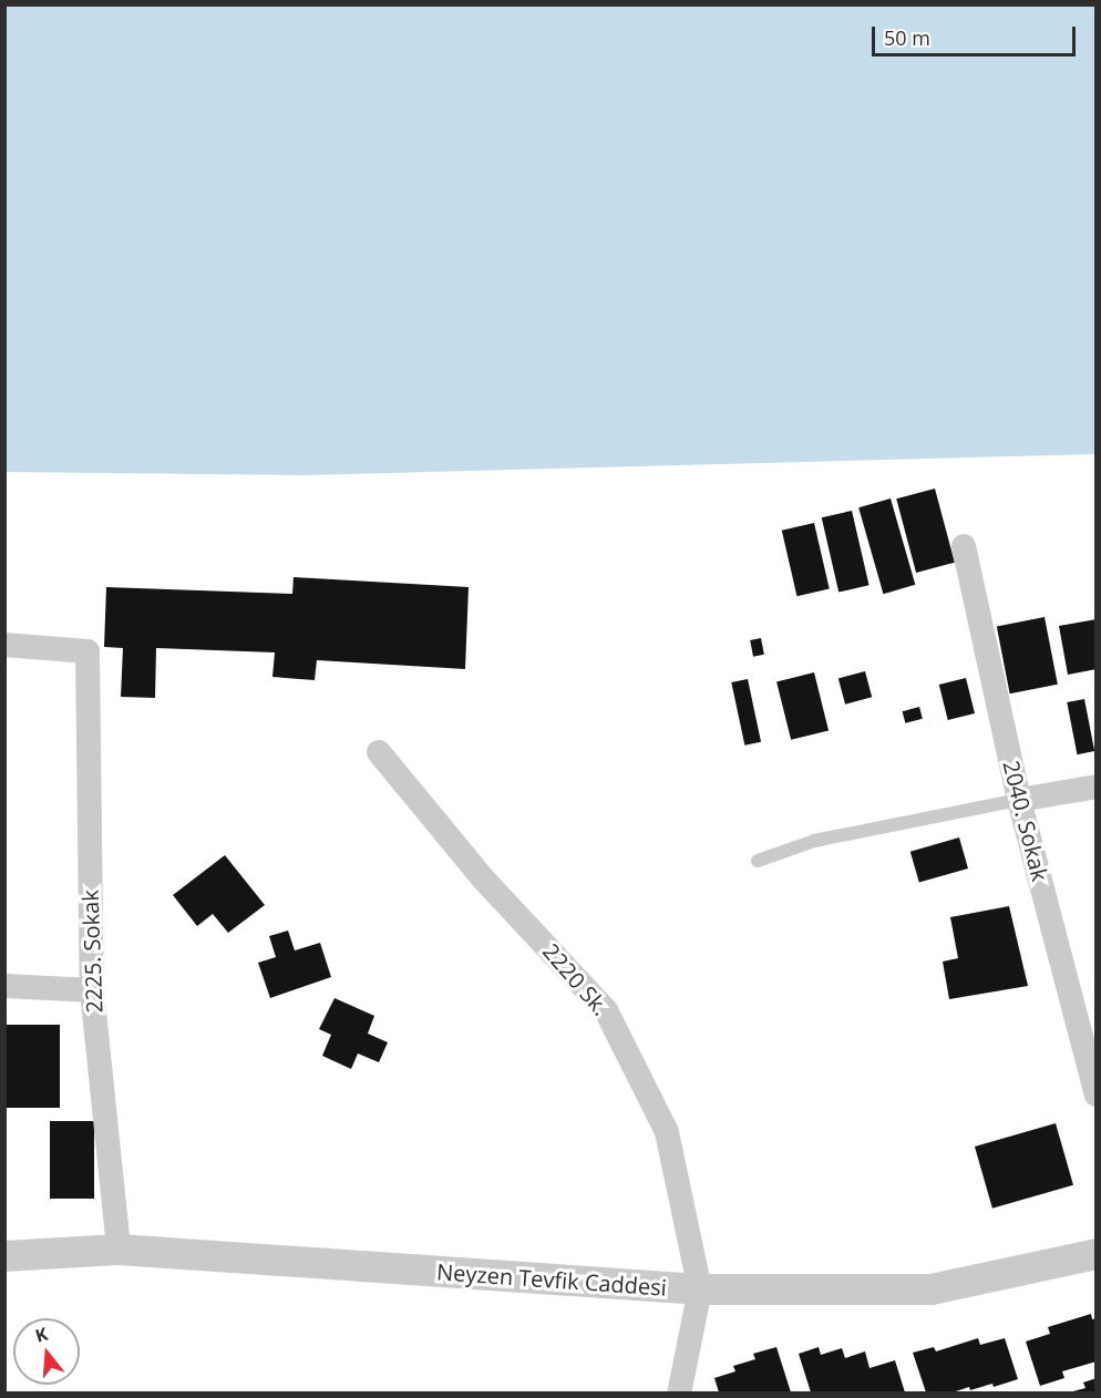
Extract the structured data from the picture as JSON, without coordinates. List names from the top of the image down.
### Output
{
  "streets": {
    "street": [
      "2040. Sokak",
      "2225. Sokak",
      "2220 Sk.",
      "Neyzen Tevfik Caddesi"
    ]
  },
  "crossings": [
    ["2225. Sokak", "Neyzen Tevfik Caddesi"],
    ["2220 Sk.", "Neyzen Tevfik Caddesi"]
  ],
  "scale_bar": "50 m",
  "north": "top"
}
